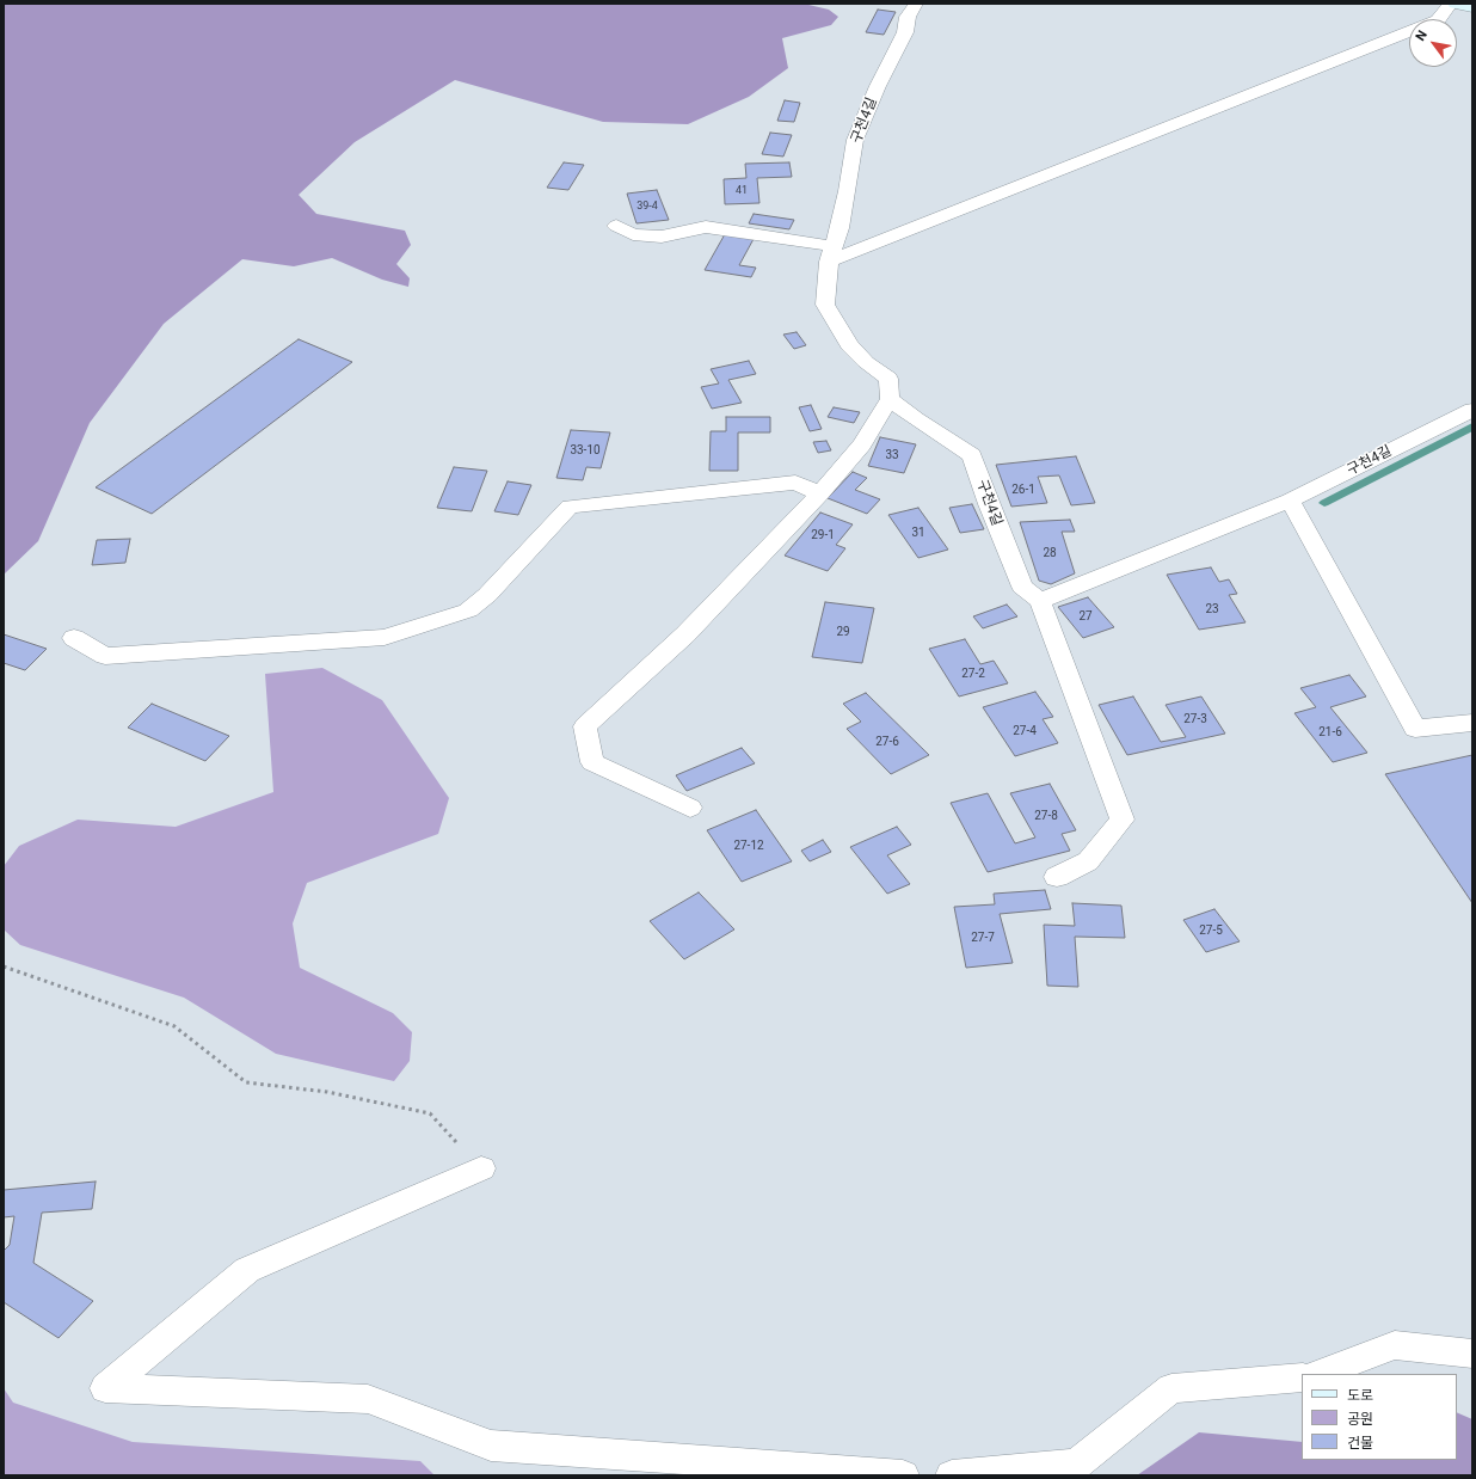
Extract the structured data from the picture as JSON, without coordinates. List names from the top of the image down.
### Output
{
  "streets": {
    "lane": ["구천4길"]
  },
  "house_numbers": [
    "41",
    "39-4",
    "33-10",
    "33",
    "26-1",
    "31",
    "29-1",
    "28",
    "23",
    "27",
    "29",
    "27-2",
    "27-3",
    "27-4",
    "21-6",
    "27-6",
    "27-8",
    "27-12",
    "27-5",
    "27-7"
  ],
  "legend": ["도로", "공원", "건물"],
  "north": "top left"
}
